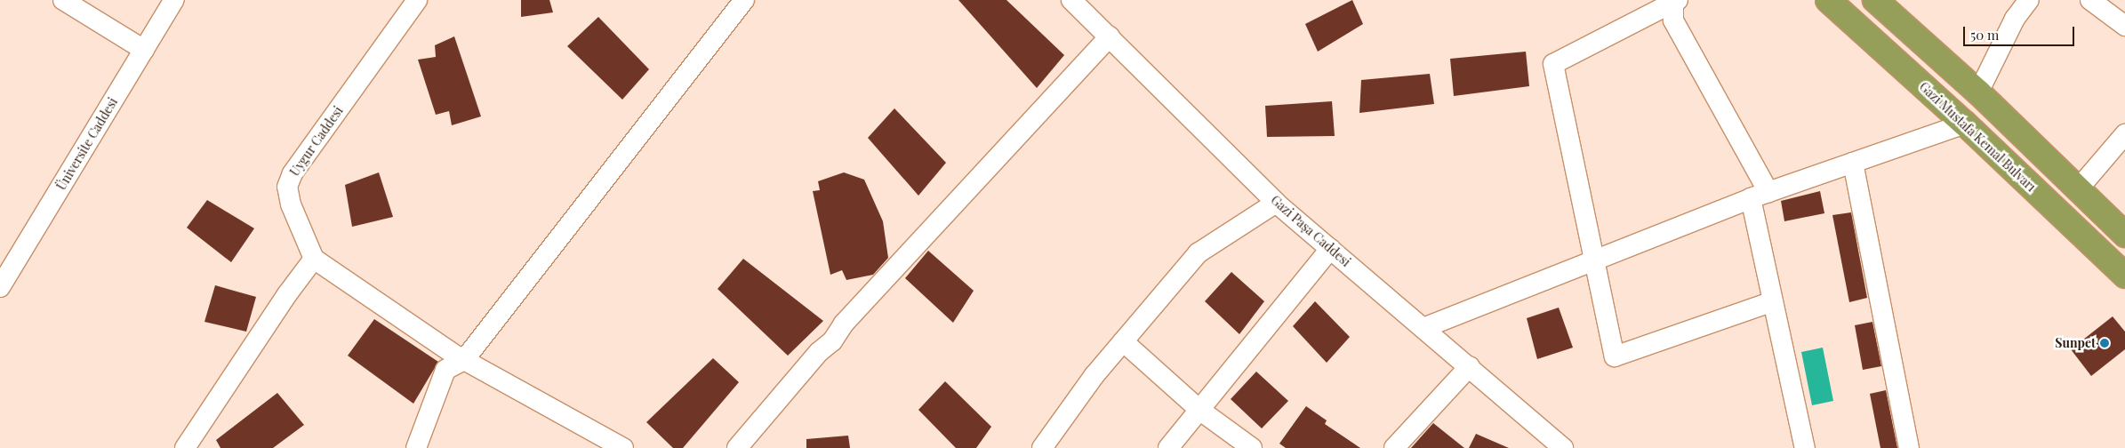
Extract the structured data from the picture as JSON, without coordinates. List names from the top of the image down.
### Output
{
  "streets": {
    "highway": ["Gazi Mustafa Kemal Bulvarı"],
    "street": ["Uygur Caddesi", "Üniversite Caddesi", "Gazi Paşa Caddesi"]
  },
  "places": ["Sunpet"],
  "scale_bar": "50 m"
}
